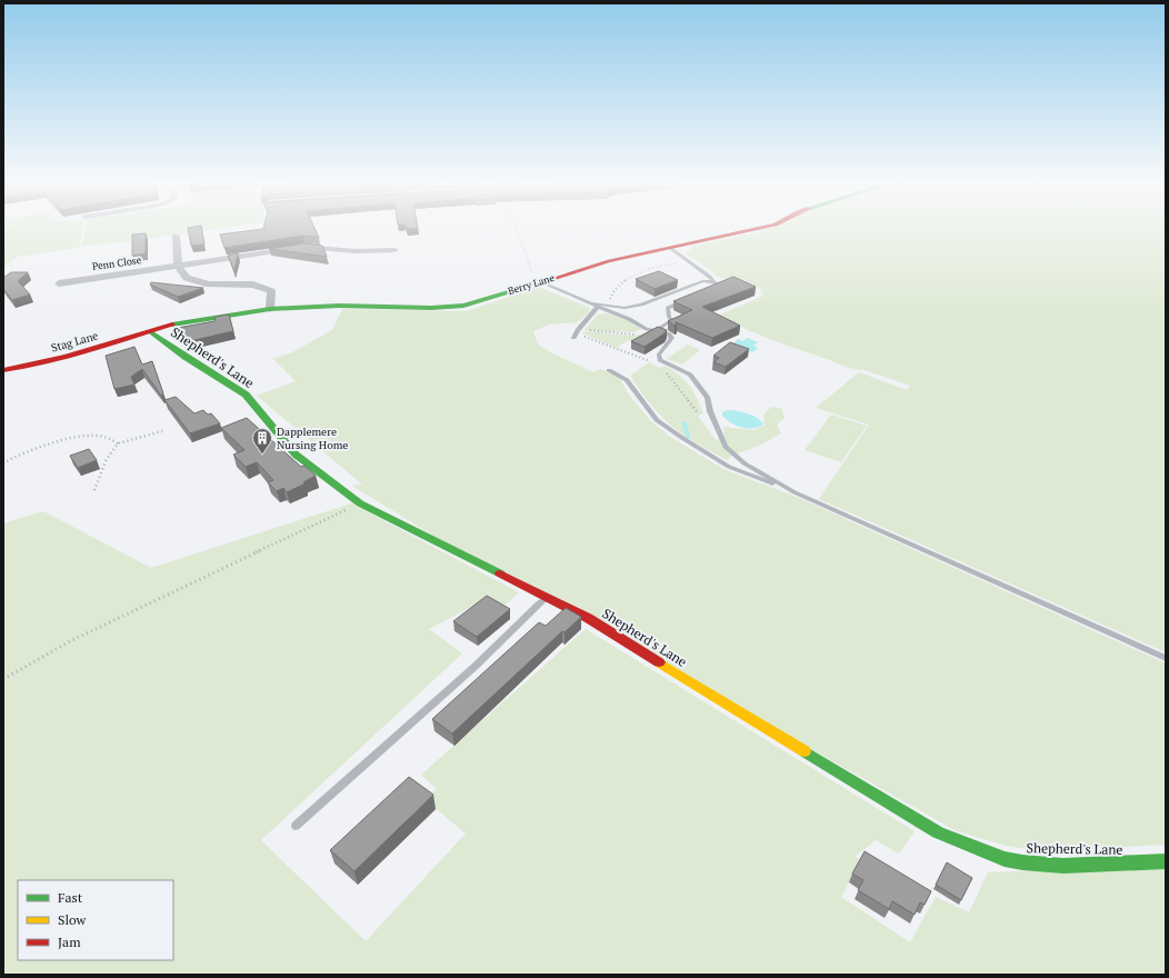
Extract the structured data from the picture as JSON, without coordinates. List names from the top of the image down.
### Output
{
  "streets": {
    "street": [
      "Penn Close",
      "Berry Lane",
      "Stag Lane",
      "Shepherd's Lane"
    ]
  },
  "crossings": [
    ["Berry Lane", "Stag Lane"],
    ["Berry Lane", "Shepherd's Lane"],
    ["Stag Lane", "Shepherd's Lane"]
  ],
  "places": {
    "building": ["Dapplemere Nursing Home"]
  },
  "legend": ["Fast", "Slow", "Jam"]
}
